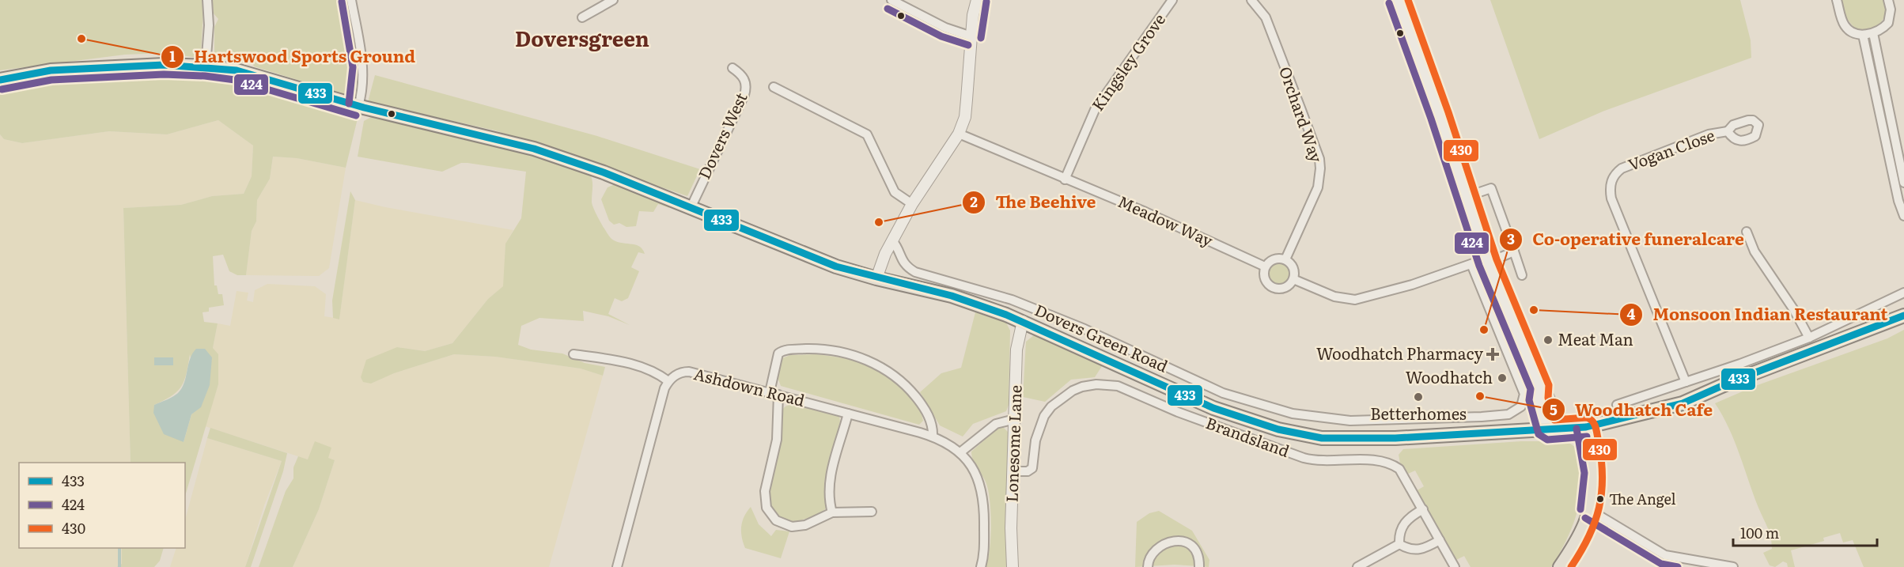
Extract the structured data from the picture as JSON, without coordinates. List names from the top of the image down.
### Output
{
  "streets": {
    "main road": ["Dovers Green Road"],
    "street": [
      "Kingsley Grove",
      "Orchard Way",
      "Dovers West",
      "Vogan Close",
      "Meadow Way",
      "Ashdown Road",
      "Brandsland",
      "Lonesome Lane"
    ]
  },
  "crossings": [
    ["Kingsley Grove", "Meadow Way"],
    ["Orchard Way", "Meadow Way"],
    ["Dovers West", "Dovers Green Road"],
    ["Dovers Green Road", "Lonesome Lane"],
    ["Brandsland", "Lonesome Lane"]
  ],
  "districts": ["Doversgreen"],
  "places": {
    "other": [
      "Hartswood Sports Ground",
      "The Beehive",
      "Monsoon Indian Restaurant",
      "Co-operative funeralcare",
      "Meat Man",
      "Woodhatch",
      "Woodhatch Cafe",
      "Betterhomes",
      "The Angel"
    ],
    "health": ["Woodhatch Pharmacy"]
  },
  "lines": ["transit line 430", "transit line 424", "transit line 433"],
  "legend": ["433", "424", "430"],
  "scale_bar": "100 m"
}
